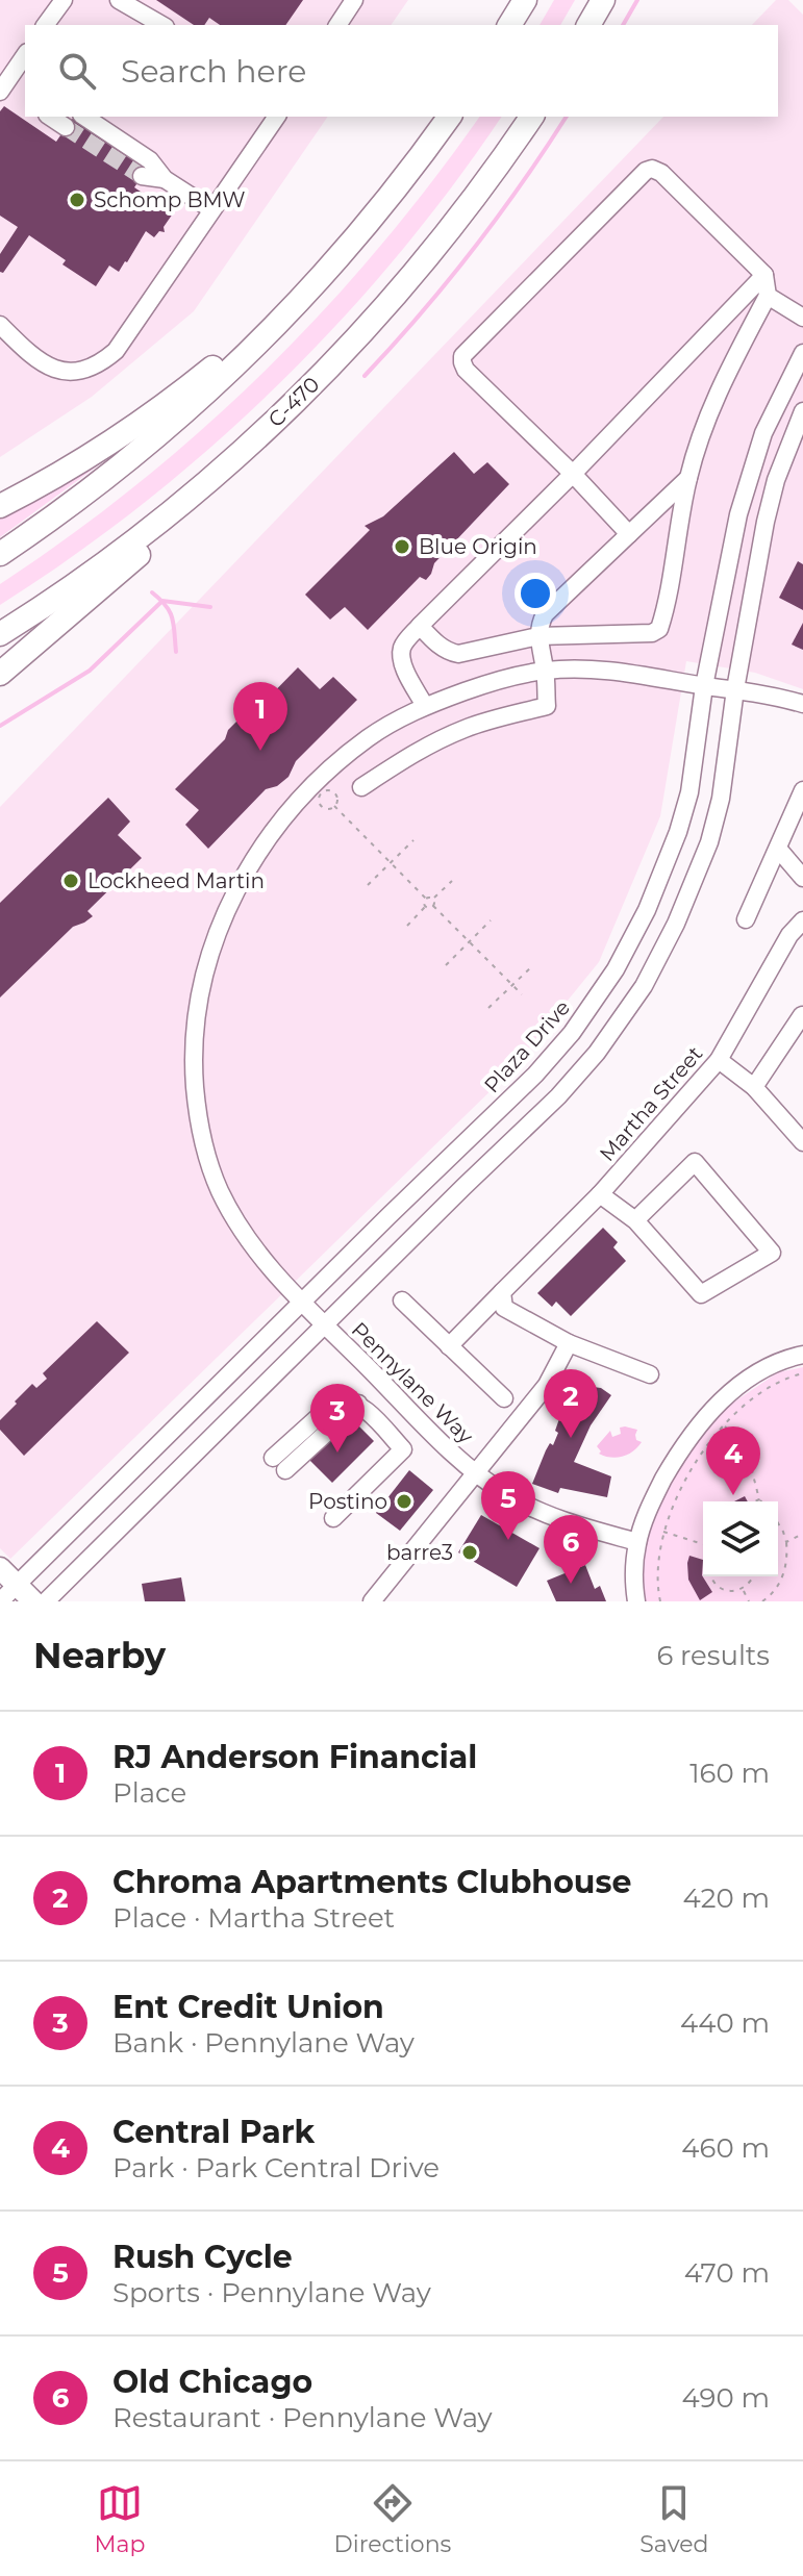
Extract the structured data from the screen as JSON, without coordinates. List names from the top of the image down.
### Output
{
  "streets": {
    "highway": ["C-470"],
    "street": ["Plaza Drive", "Martha Street", "Pennylane Way"]
  },
  "crossings": [
    ["Plaza Drive", "Pennylane Way"]
  ],
  "places": [
    "Schomp BMW",
    "Blue Origin",
    "Lockheed Martin",
    "Postino",
    "barre3"
  ],
  "page": {
    "search": "Search here",
    "pins": [
      "1",
      "2",
      "3",
      "4",
      "5",
      "6"
    ],
    "heading": ["Nearby", "6 results"],
    "list": [
      {
        "mark": "1",
        "name": "RJ Anderson Financial",
        "note": "Place",
        "value": "160 m"
      },
      {
        "mark": "2",
        "name": "Chroma Apartments Clubhouse",
        "note": "Place · Martha Street",
        "value": "420 m"
      },
      {
        "mark": "3",
        "name": "Ent Credit Union",
        "note": "Bank · Pennylane Way",
        "value": "440 m"
      },
      {
        "mark": "4",
        "name": "Central Park",
        "note": "Park · Park Central Drive",
        "value": "460 m"
      },
      {
        "mark": "5",
        "name": "Rush Cycle",
        "note": "Sports · Pennylane Way",
        "value": "470 m"
      },
      {
        "mark": "6",
        "name": "Old Chicago",
        "note": "Restaurant · Pennylane Way",
        "value": "490 m"
      }
    ],
    "nav": ["Map", "Directions", "Saved"]
  }
}
